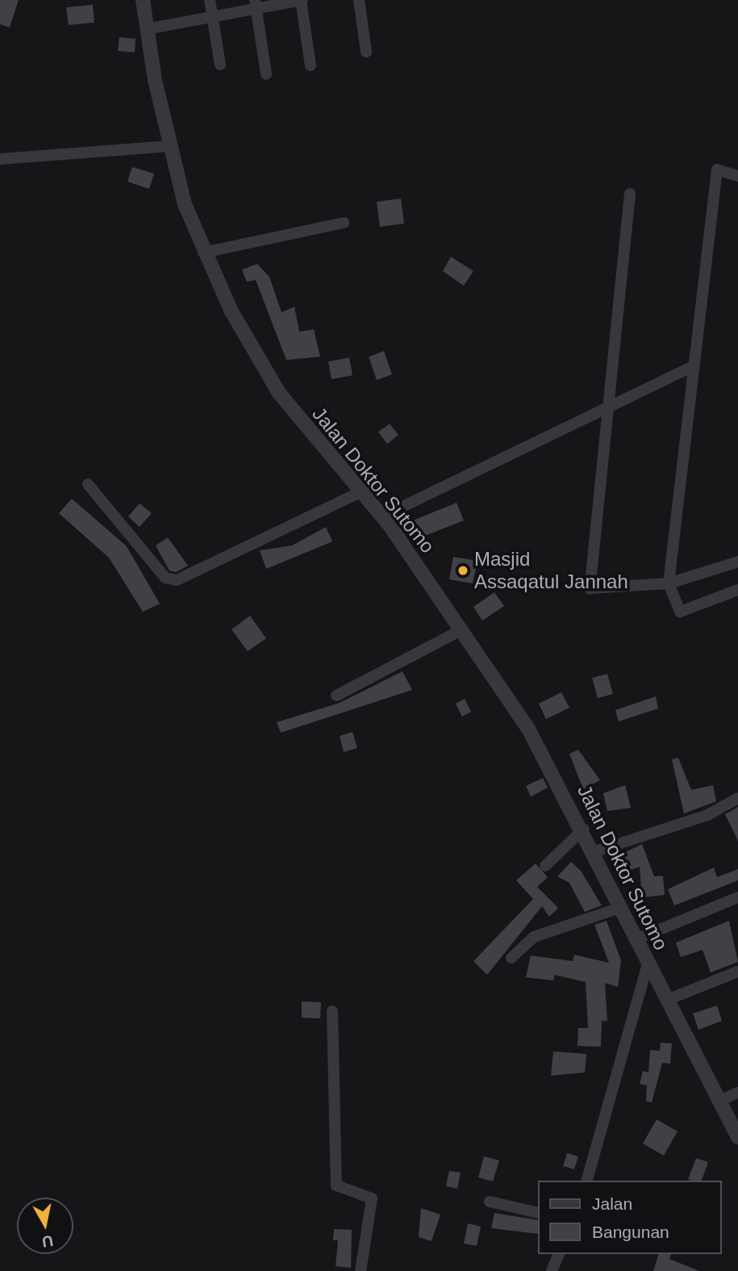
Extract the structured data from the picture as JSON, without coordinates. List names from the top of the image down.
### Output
{
  "streets": {
    "street": ["Jalan Doktor Sutomo"]
  },
  "places": ["Masjid Assaqatul Jannah"],
  "legend": ["Jalan", "Bangunan"],
  "north": "bottom"
}
